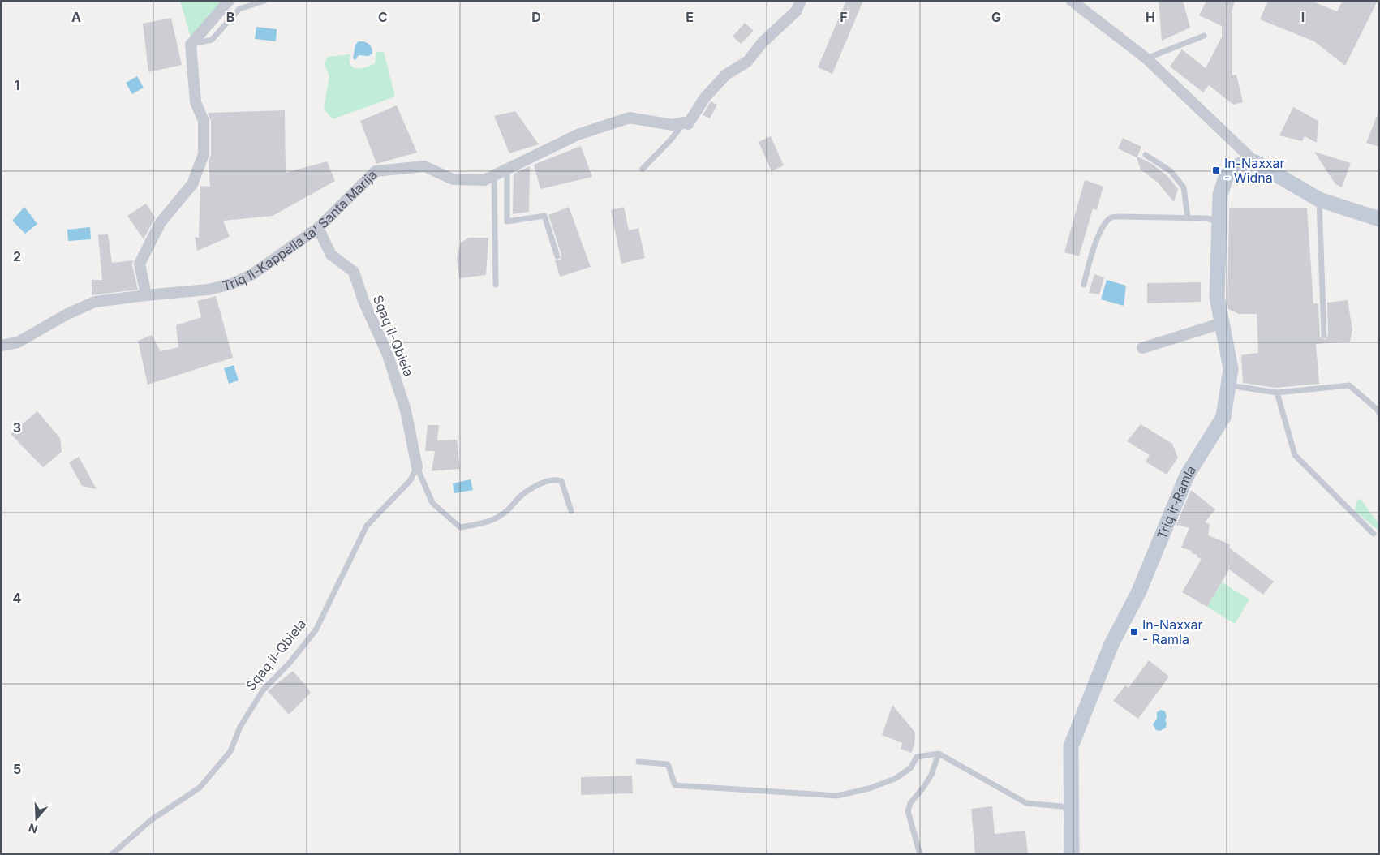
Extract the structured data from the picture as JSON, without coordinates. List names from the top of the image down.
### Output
{
  "streets": {
    "main road": ["Triq ir-Ramla"],
    "street": ["Triq il-Kappella ta' Santa Marija", "Sqaq il-Qbiela"]
  },
  "crossings": [
    ["Triq il-Kappella ta' Santa Marija", "Sqaq il-Qbiela"]
  ],
  "places": {
    "transit": ["In-Naxxar - Widna", "In-Naxxar - Ramla"]
  },
  "north": "bottom",
  "grid": {
    "columns": [
      "A",
      "B",
      "C",
      "D",
      "E",
      "F",
      "G",
      "H",
      "I"
    ],
    "rows": [
      "1",
      "2",
      "3",
      "4",
      "5"
    ]
  }
}
